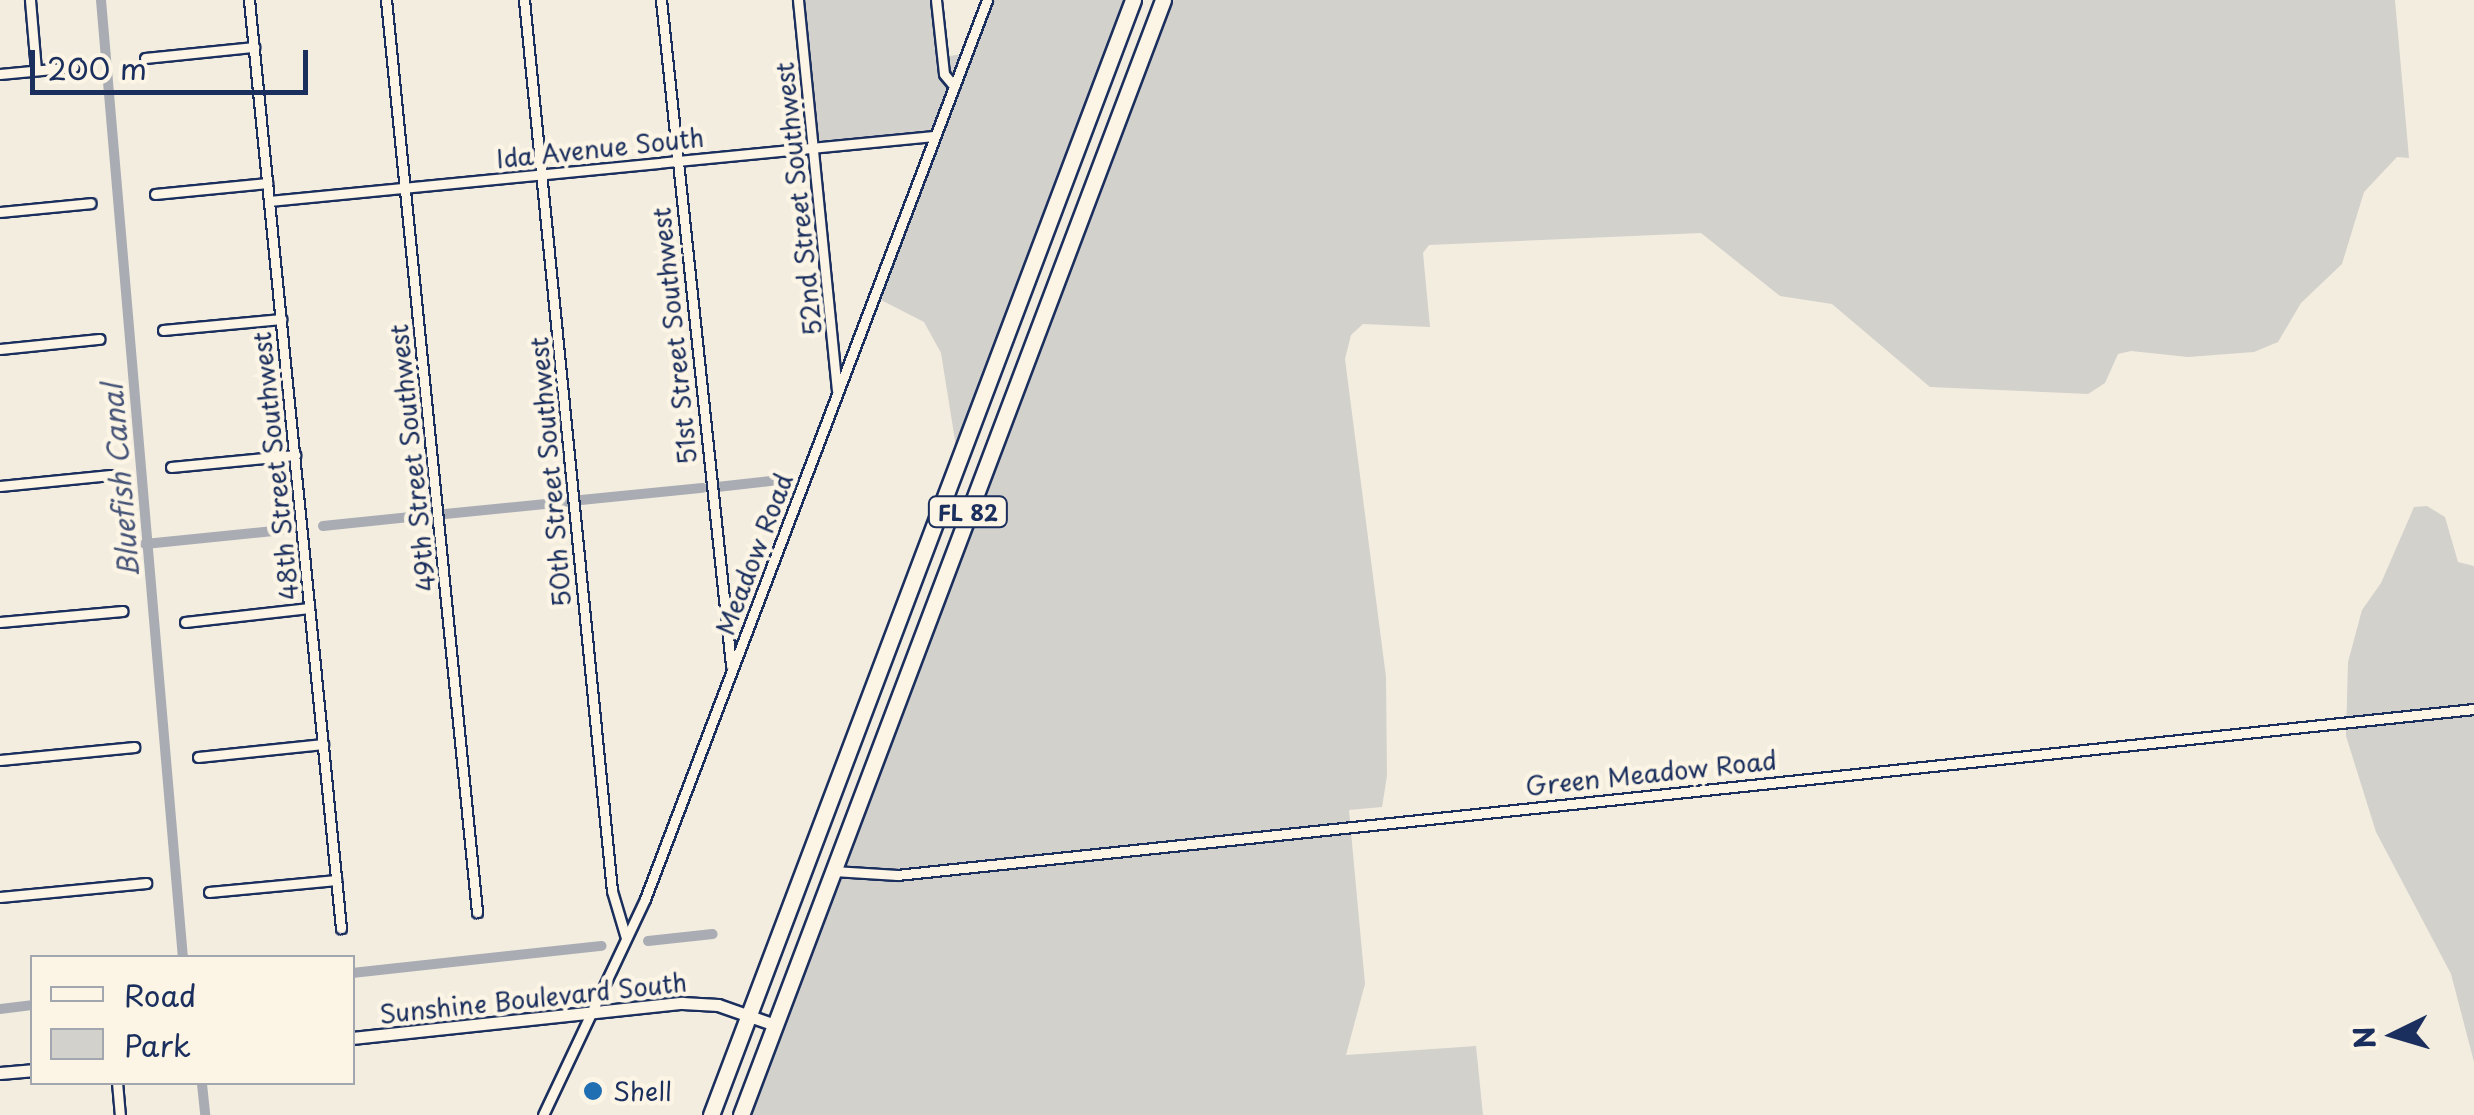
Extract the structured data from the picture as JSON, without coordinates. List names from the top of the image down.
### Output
{
  "streets": {
    "highway": ["FL 82"],
    "street": [
      "Ida Avenue South",
      "52nd Street Southwest",
      "51st Street Southwest",
      "49th Street Southwest",
      "48th Street Southwest",
      "50th Street Southwest",
      "Meadow Road",
      "Green Meadow Road",
      "Sunshine Boulevard South"
    ]
  },
  "crossings": [
    ["Ida Avenue South", "52nd Street Southwest"],
    ["Ida Avenue South", "51st Street Southwest"],
    ["Ida Avenue South", "49th Street Southwest"],
    ["Ida Avenue South", "48th Street Southwest"],
    ["Ida Avenue South", "50th Street Southwest"],
    ["Ida Avenue South", "Meadow Road"],
    ["52nd Street Southwest", "Meadow Road"],
    ["51st Street Southwest", "Meadow Road"],
    ["50th Street Southwest", "Meadow Road"],
    ["FL 82", "Green Meadow Road"],
    ["FL 82", "Sunshine Boulevard South"],
    ["Meadow Road", "Sunshine Boulevard South"]
  ],
  "water": ["Bluefish Canal"],
  "places": ["Shell"],
  "legend": ["Road", "Park"],
  "scale_bar": "200 m",
  "north": "left"
}
